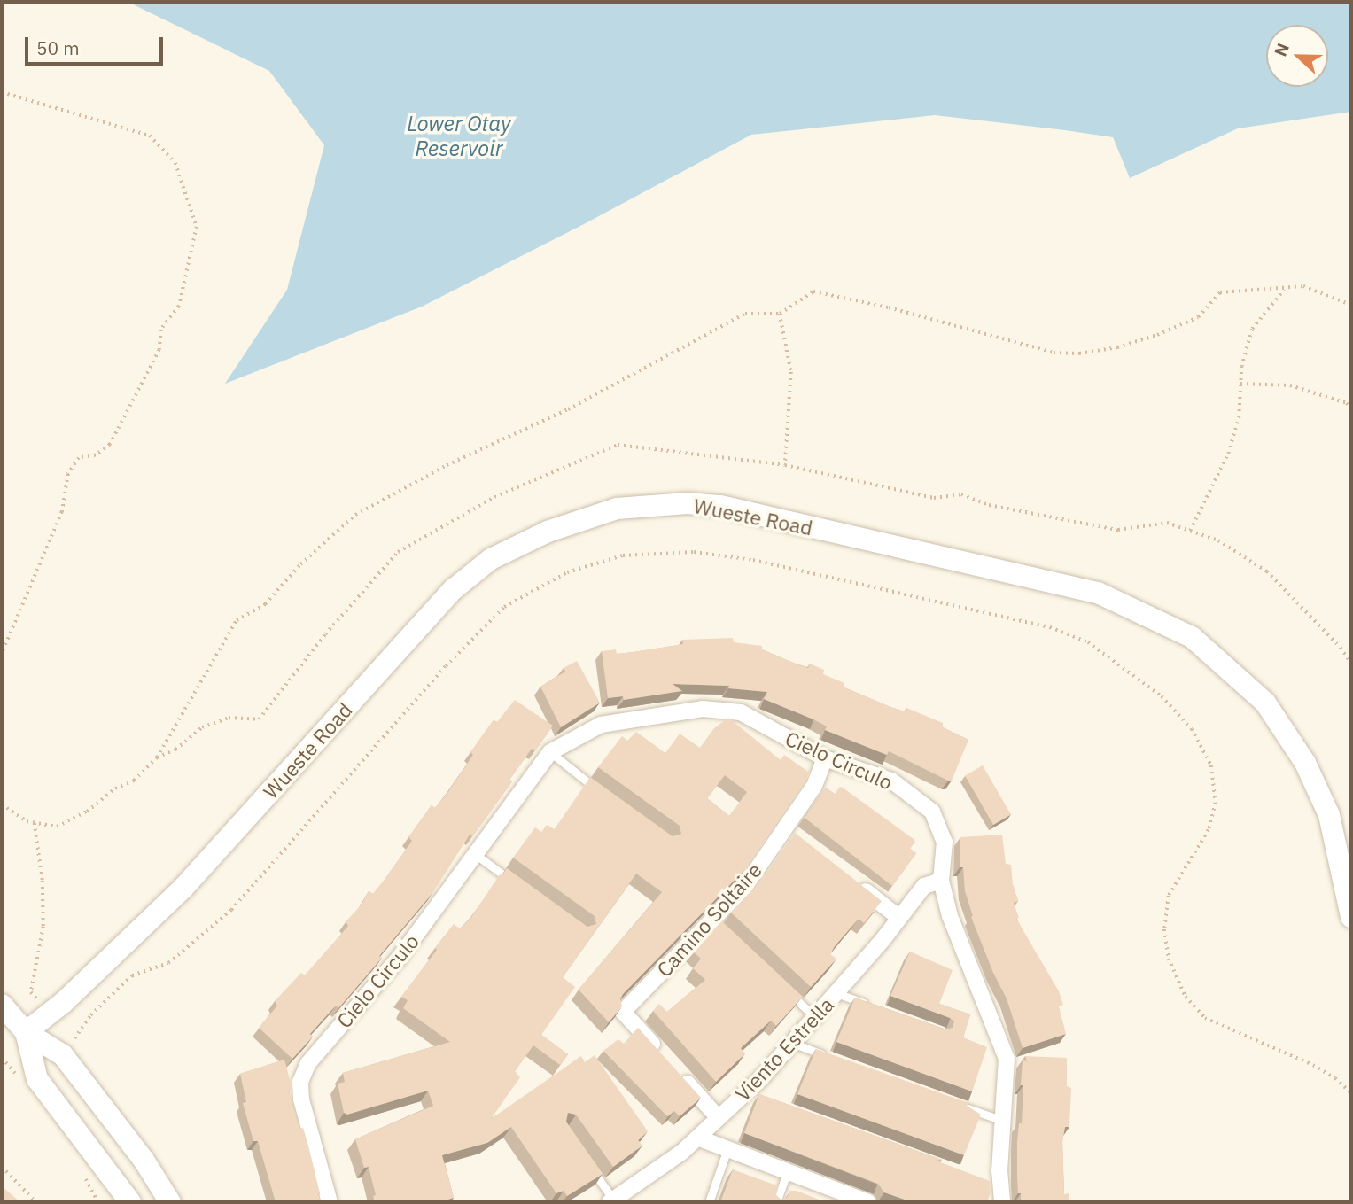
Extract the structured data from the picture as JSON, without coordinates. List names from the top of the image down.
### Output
{
  "streets": {
    "street": [
      "Wueste Road",
      "Cielo Circulo",
      "Camino Soltaire",
      "Viento Estrella"
    ]
  },
  "crossings": [
    ["Cielo Circulo", "Camino Soltaire"],
    ["Cielo Circulo", "Viento Estrella"]
  ],
  "water": ["Lower Otay Reservoir"],
  "scale_bar": "50 m",
  "north": "left"
}
